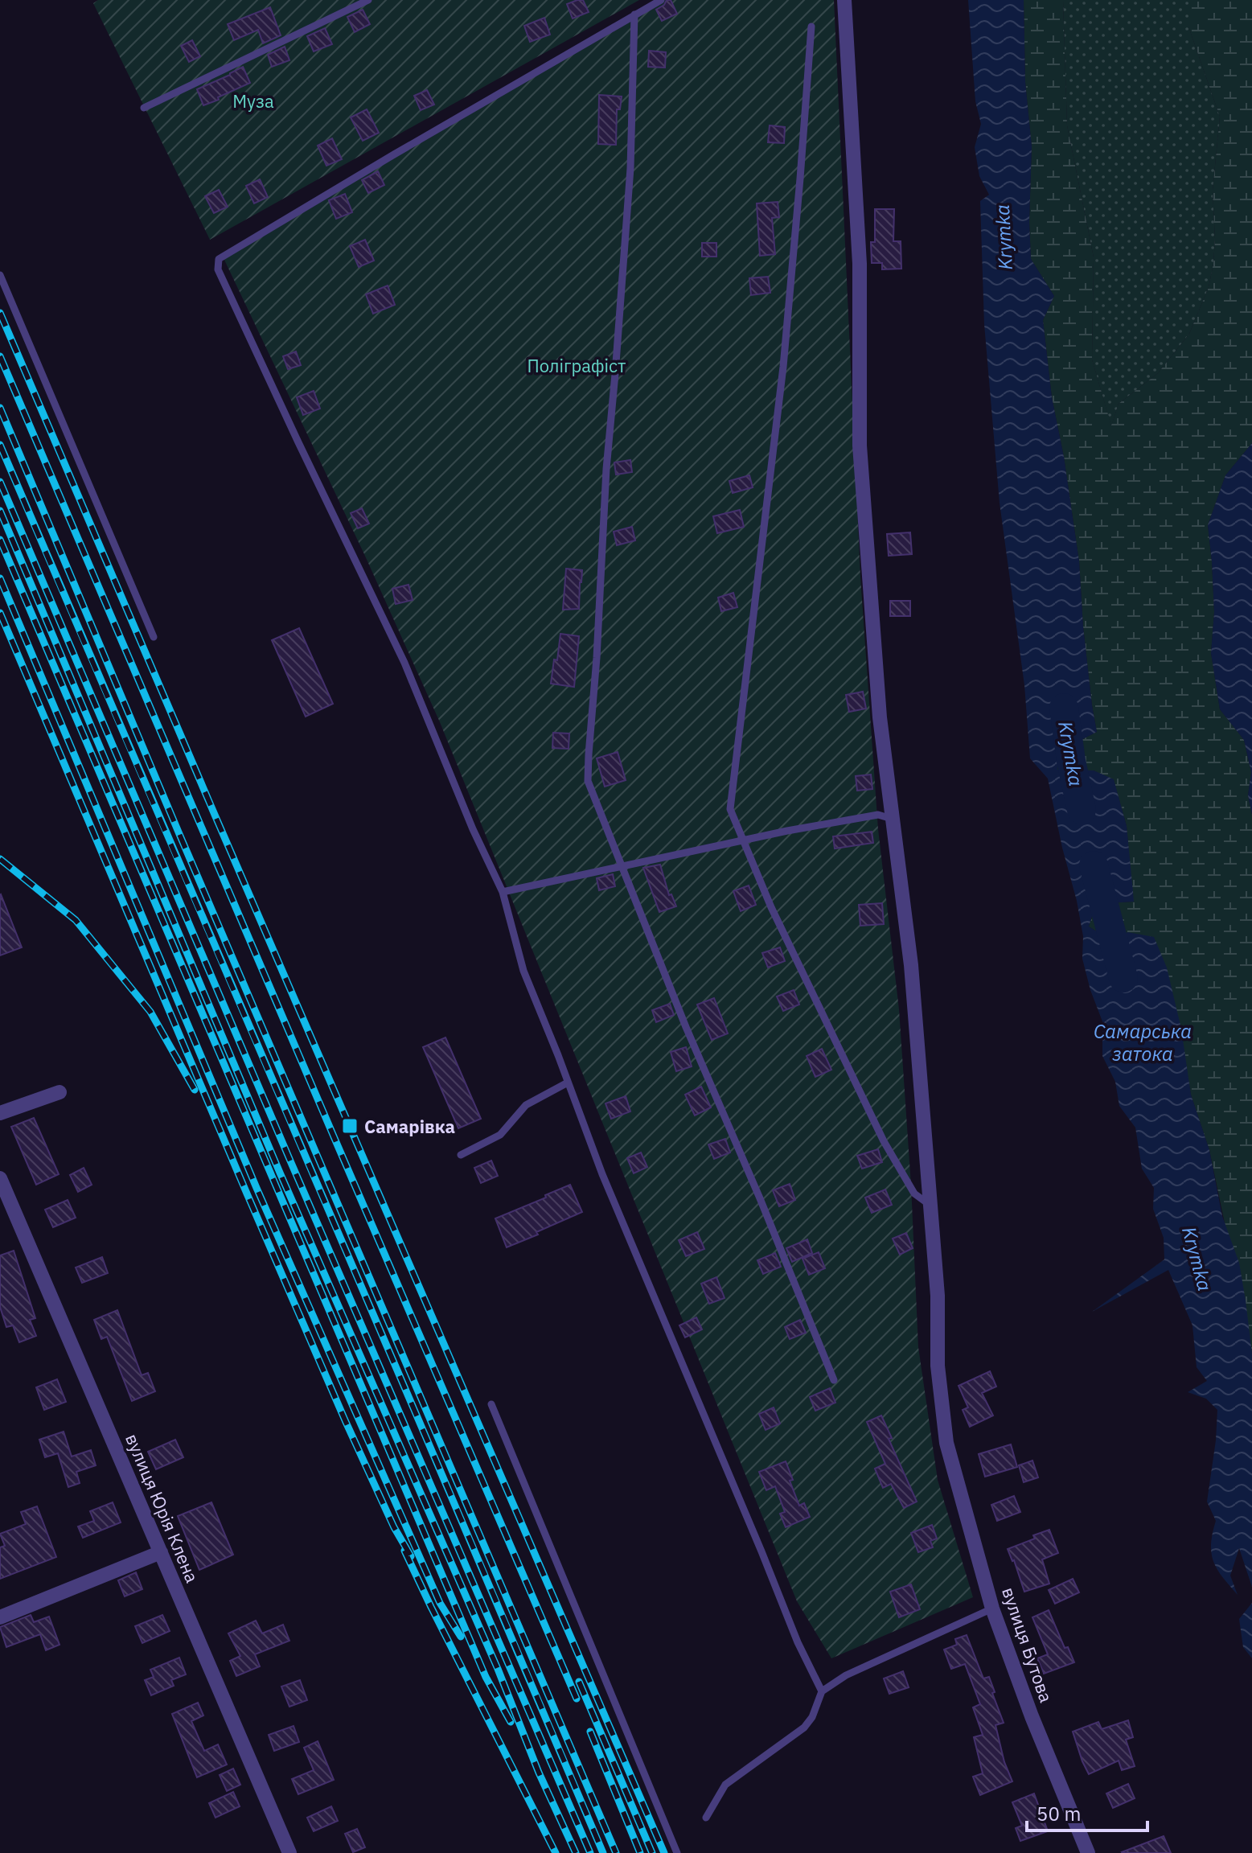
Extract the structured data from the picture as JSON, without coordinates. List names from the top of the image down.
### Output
{
  "streets": {
    "street": ["вулиця Юрія Клена", "вулиця Бутова"]
  },
  "water": ["Krymka", "Самарська затока"],
  "parks": ["Муза", "Поліграфіст"],
  "places": {
    "transit": ["Самарівка"]
  },
  "scale_bar": "50 m"
}
